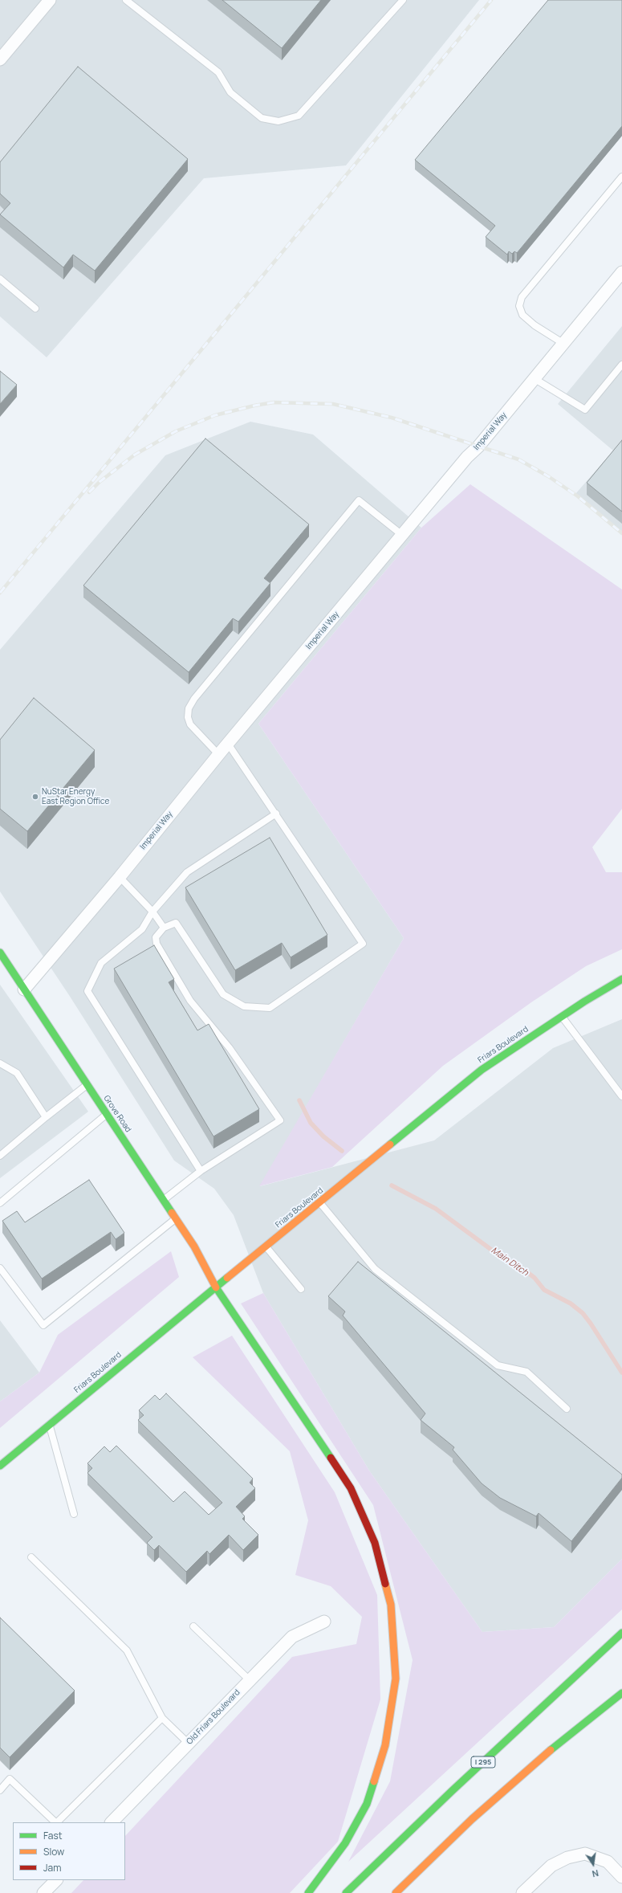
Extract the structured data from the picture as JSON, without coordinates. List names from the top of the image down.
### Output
{
  "streets": {
    "main road": ["Friars Boulevard", "Grove Road", "I 295"],
    "street": ["Imperial Way", "Old Friars Boulevard"]
  },
  "crossings": [
    ["Imperial Way", "Grove Road"],
    ["Friars Boulevard", "Grove Road"]
  ],
  "water": ["Main Ditch"],
  "places": ["NuStar Energy East Region Office"],
  "legend": ["Fast", "Slow", "Jam"],
  "north": "bottom"
}
